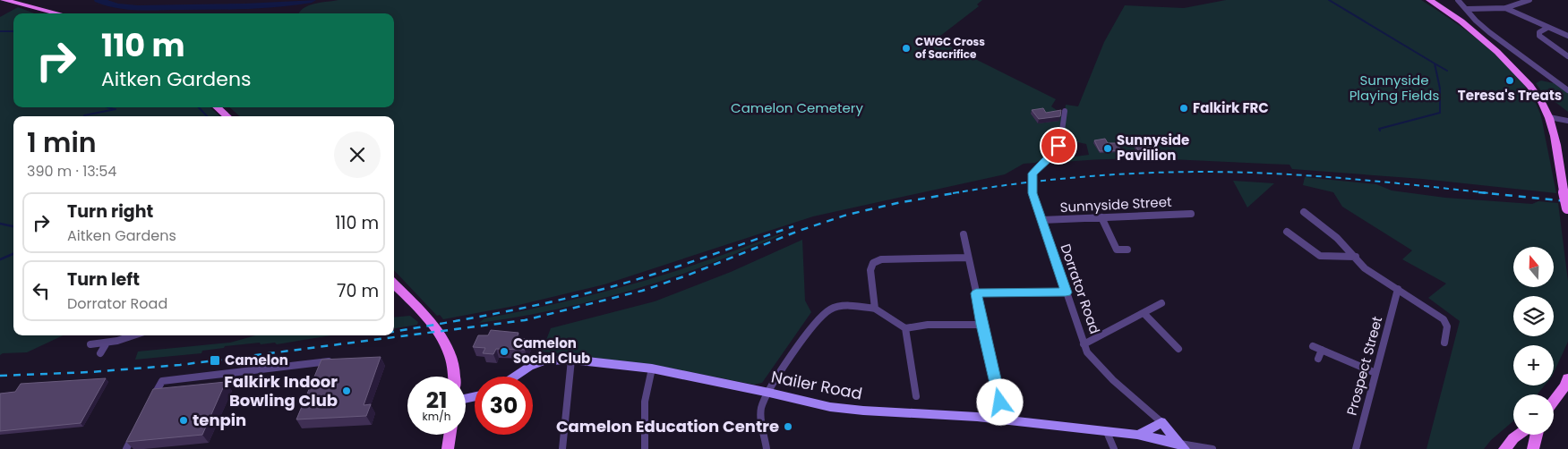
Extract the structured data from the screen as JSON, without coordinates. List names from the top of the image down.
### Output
{
  "streets": {
    "street": [
      "Sunnyside Street",
      "Dorrator Road",
      "Prospect Street",
      "Nailer Road"
    ]
  },
  "crossings": [
    ["Sunnyside Street", "Dorrator Road"],
    ["Dorrator Road", "Nailer Road"]
  ],
  "parks": ["Sunnyside Playing Fields", "Camelon Cemetery"],
  "places": {
    "other": [
      "CWGC Cross of Sacrifice",
      "Teresa's Treats",
      "Falkirk FRC",
      "Sunnyside Pavillion",
      "Camelon Social Club",
      "Falkirk Indoor Bowling Club",
      "tenpin",
      "Camelon Education Centre"
    ],
    "transit": ["Camelon"]
  },
  "north": "top",
  "page": {
    "turn": ["110 m", "Aitken Gardens"],
    "heading": ["1 min", "390 m · 13:54"],
    "list": [
      {
        "name": "Turn right",
        "note": "Aitken Gardens",
        "value": "110 m"
      },
      {
        "name": "Turn left",
        "note": "Dorrator Road",
        "value": "70 m"
      }
    ],
    "map_buttons": ["+", "−"],
    "speed": "21 km/h",
    "limit": "30"
  }
}
